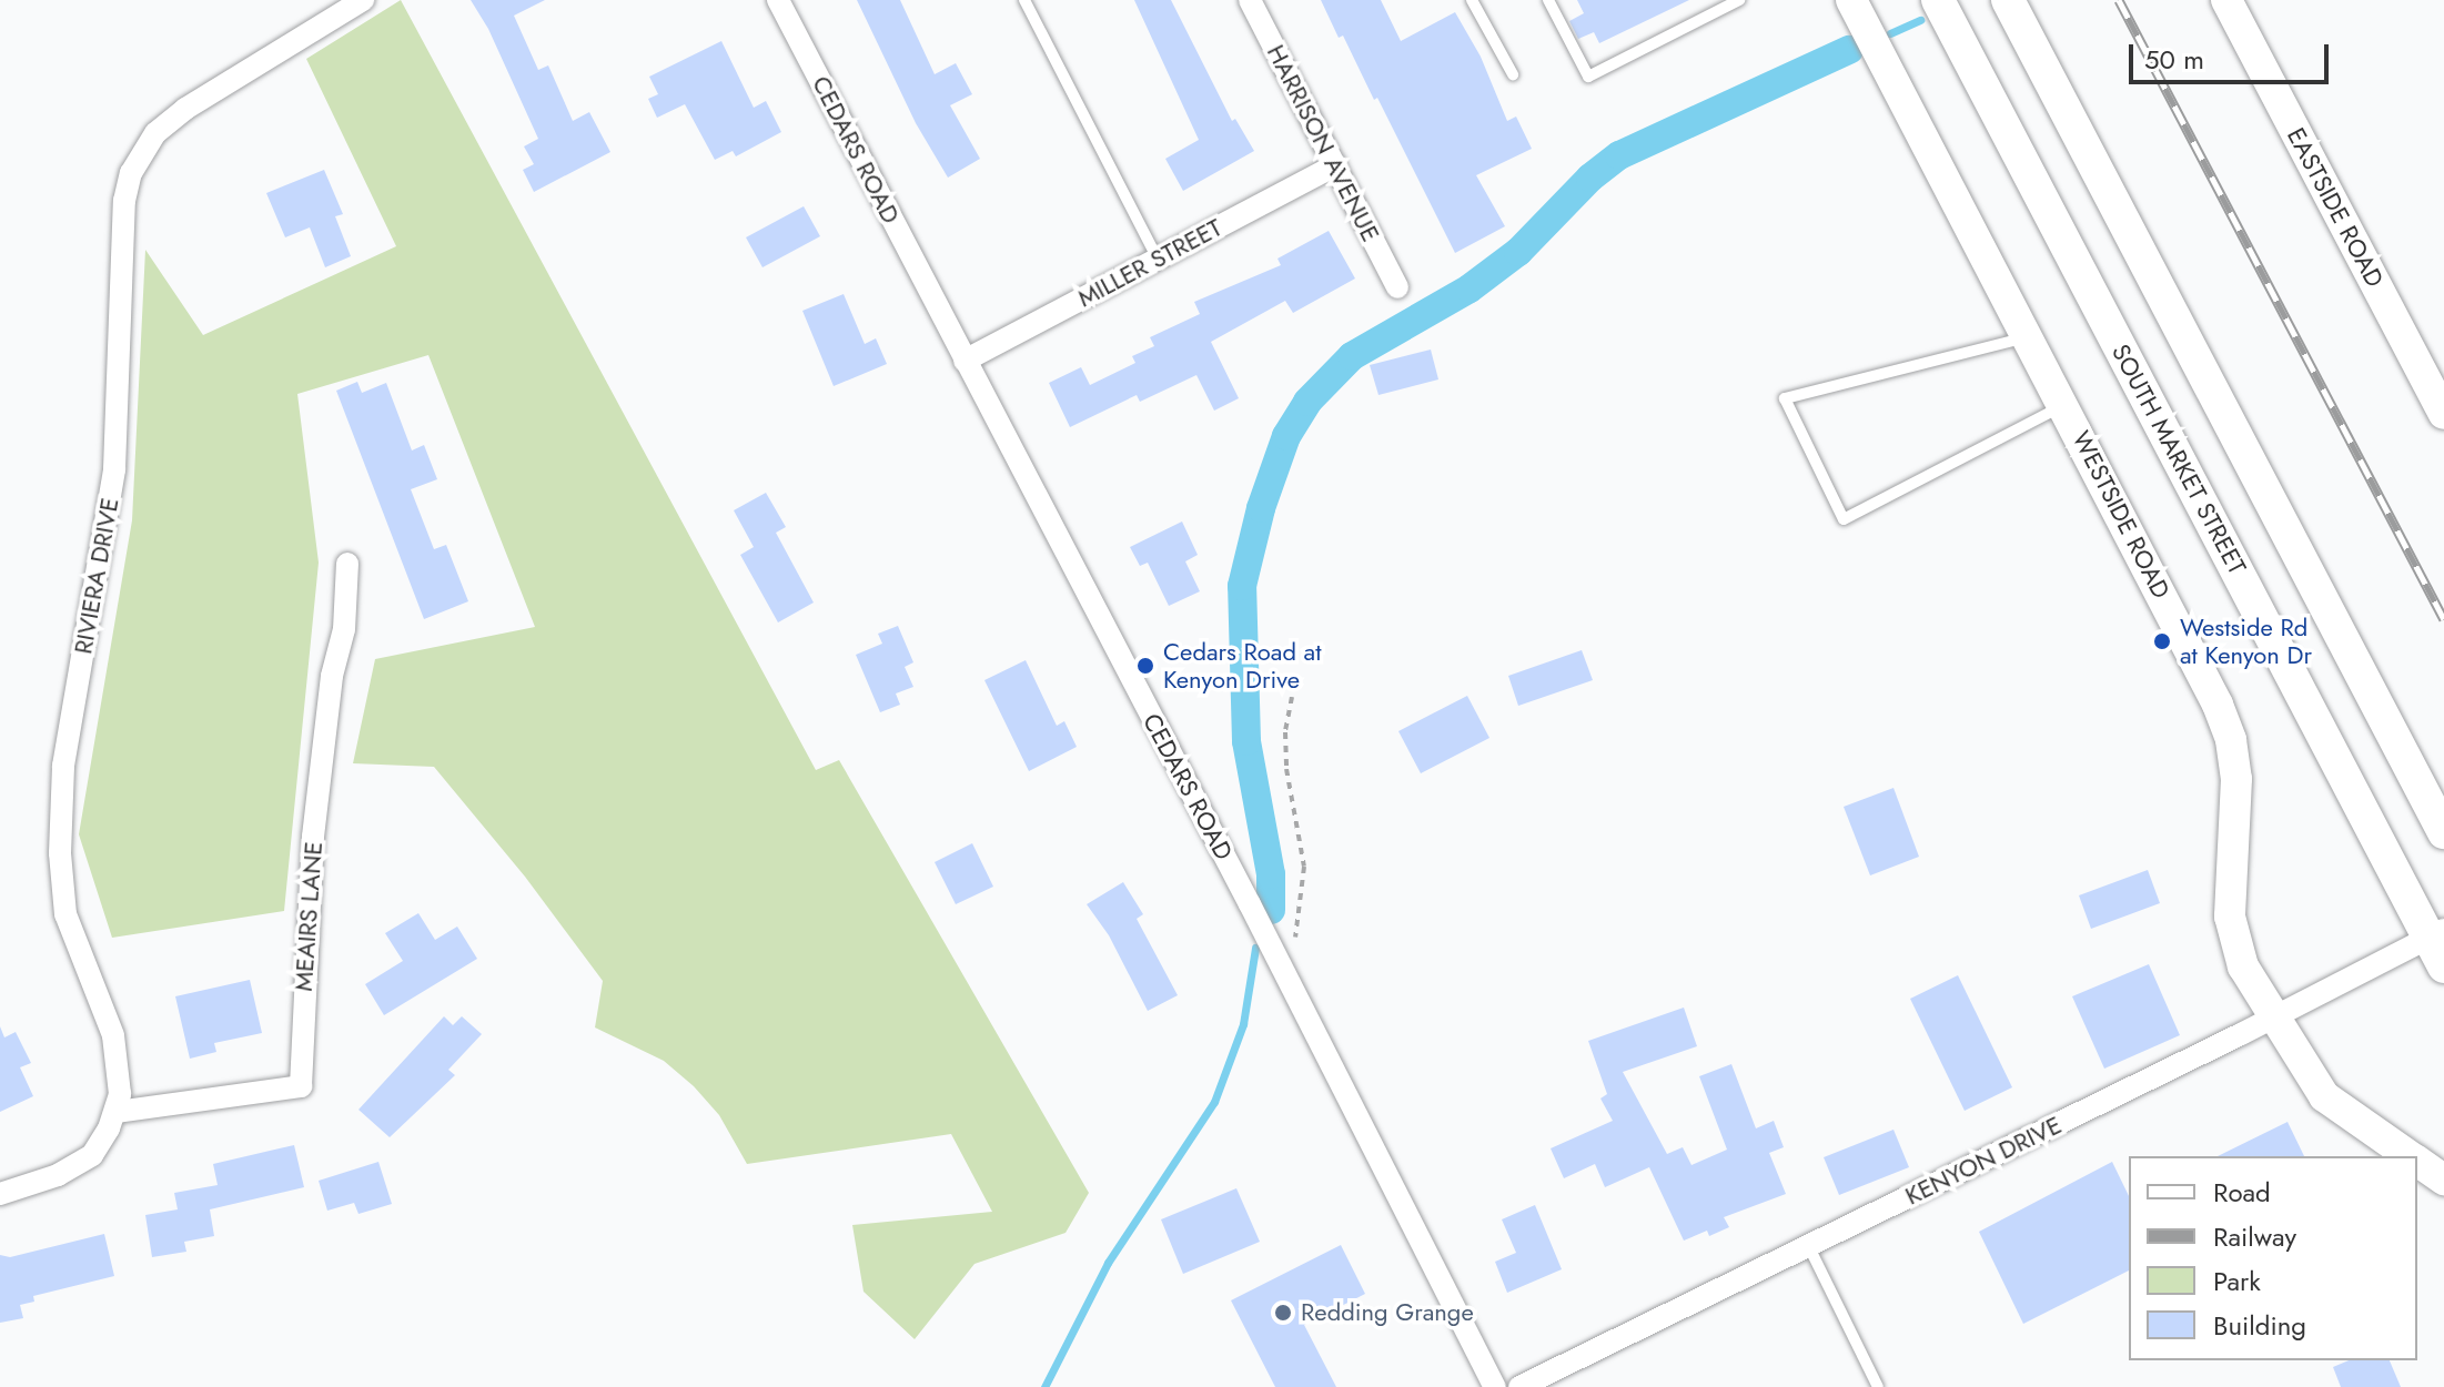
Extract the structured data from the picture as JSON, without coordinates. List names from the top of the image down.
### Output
{
  "streets": {
    "main road": ["SOUTH MARKET STREET"],
    "street": [
      "HARRISON AVENUE",
      "CEDARS ROAD",
      "EASTSIDE ROAD",
      "MILLER STREET",
      "WESTSIDE ROAD",
      "RIVIERA DRIVE",
      "MEAIRS LANE",
      "KENYON DRIVE"
    ]
  },
  "crossings": [
    ["HARRISON AVENUE", "MILLER STREET"],
    ["CEDARS ROAD", "MILLER STREET"],
    ["SOUTH MARKET STREET", "KENYON DRIVE"],
    ["WESTSIDE ROAD", "KENYON DRIVE"],
    ["RIVIERA DRIVE", "MEAIRS LANE"]
  ],
  "places": ["Westside Rd at Kenyon Dr", "Cedars Road at Kenyon Drive", "Redding Grange"],
  "legend": [
    "Road",
    "Railway",
    "Park",
    "Building"
  ],
  "scale_bar": "50 m"
}
